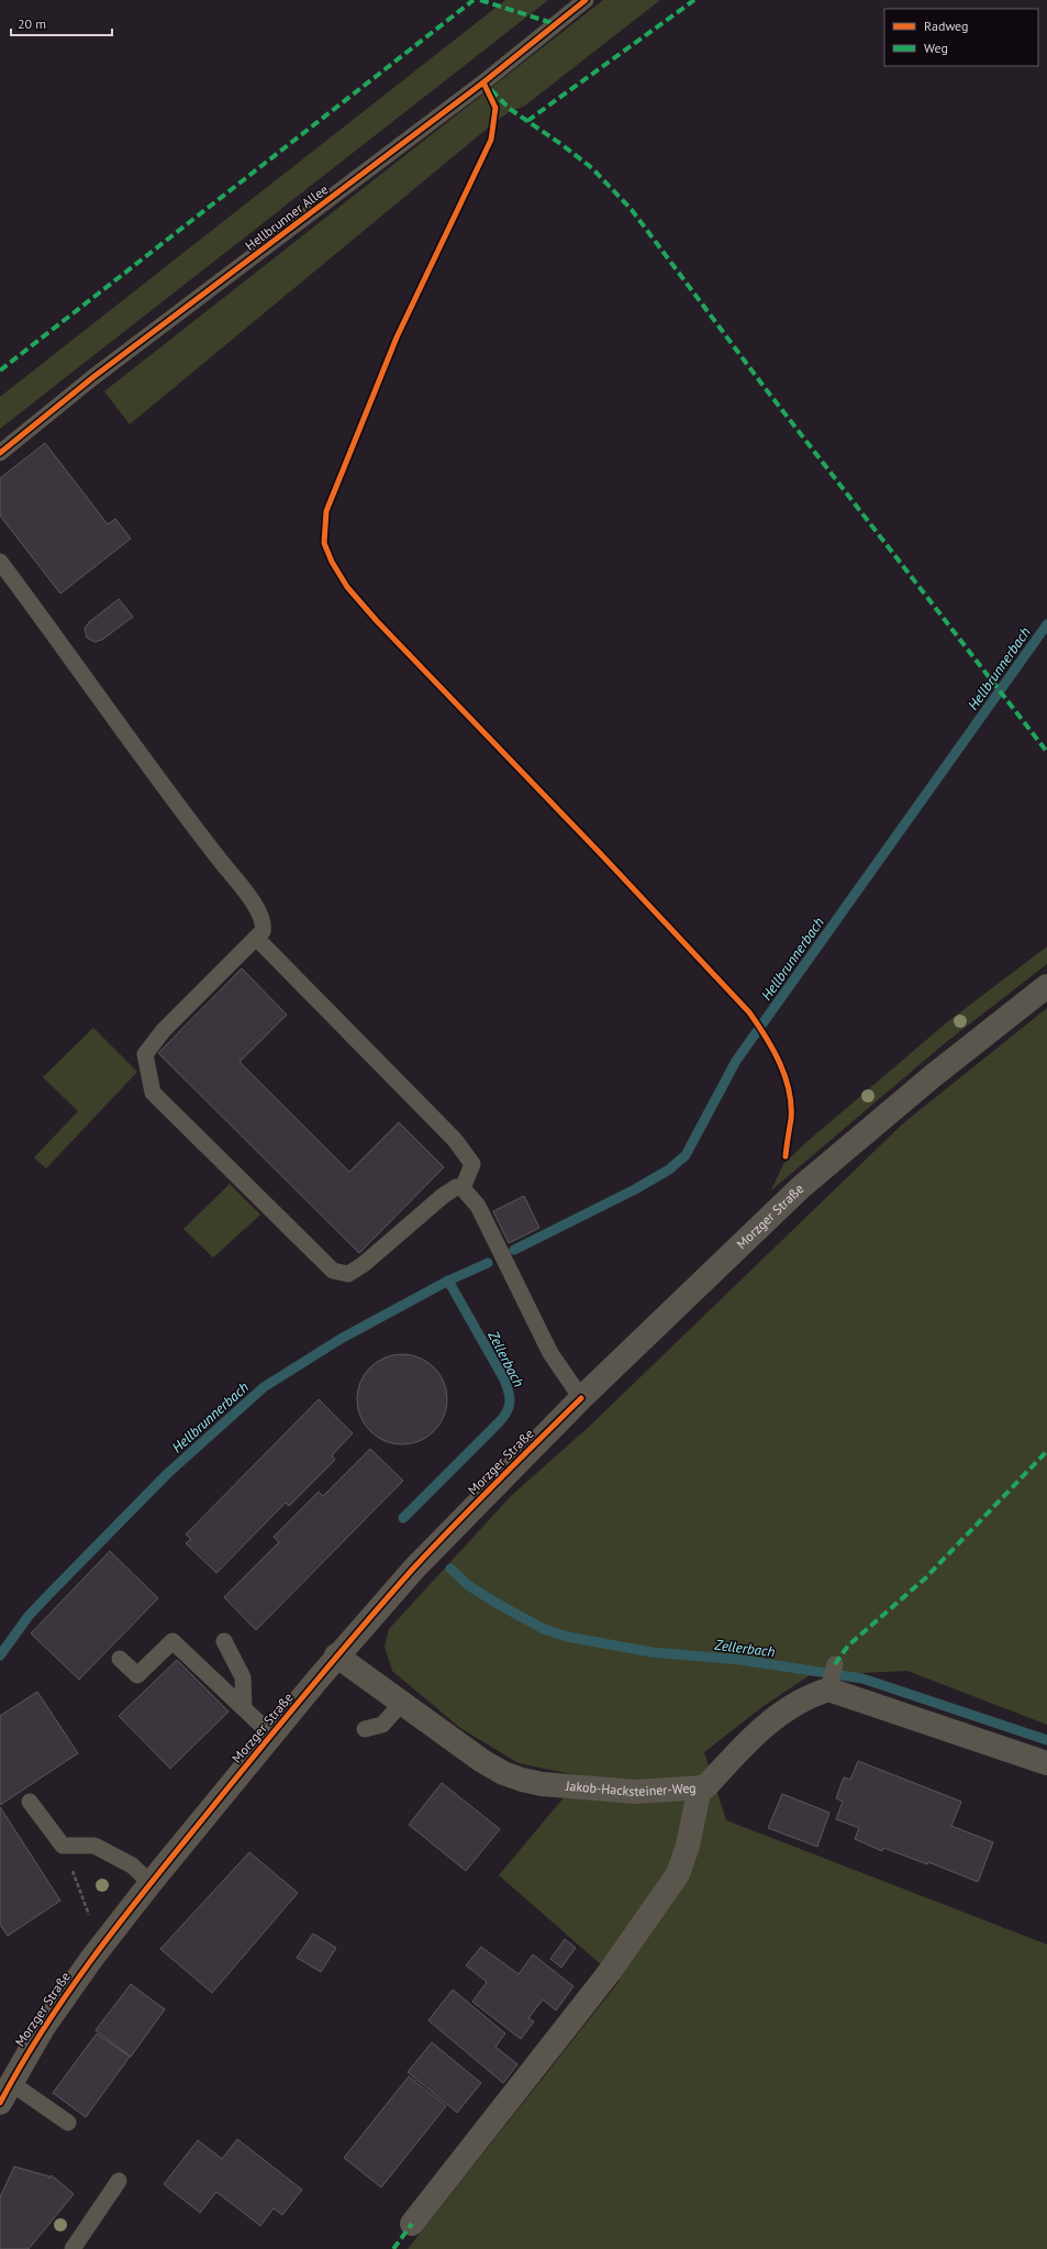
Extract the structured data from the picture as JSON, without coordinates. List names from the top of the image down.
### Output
{
  "streets": {
    "street": ["Morzger Straße", "Jakob-Hacksteiner-Weg"],
    "lane": ["Hellbrunner Allee"]
  },
  "crossings": [
    ["Morzger Straße", "Jakob-Hacksteiner-Weg"]
  ],
  "water": ["Hellbrunnerbach", "Zellerbach"],
  "legend": ["Radweg", "Weg"],
  "scale_bar": "20 m"
}
